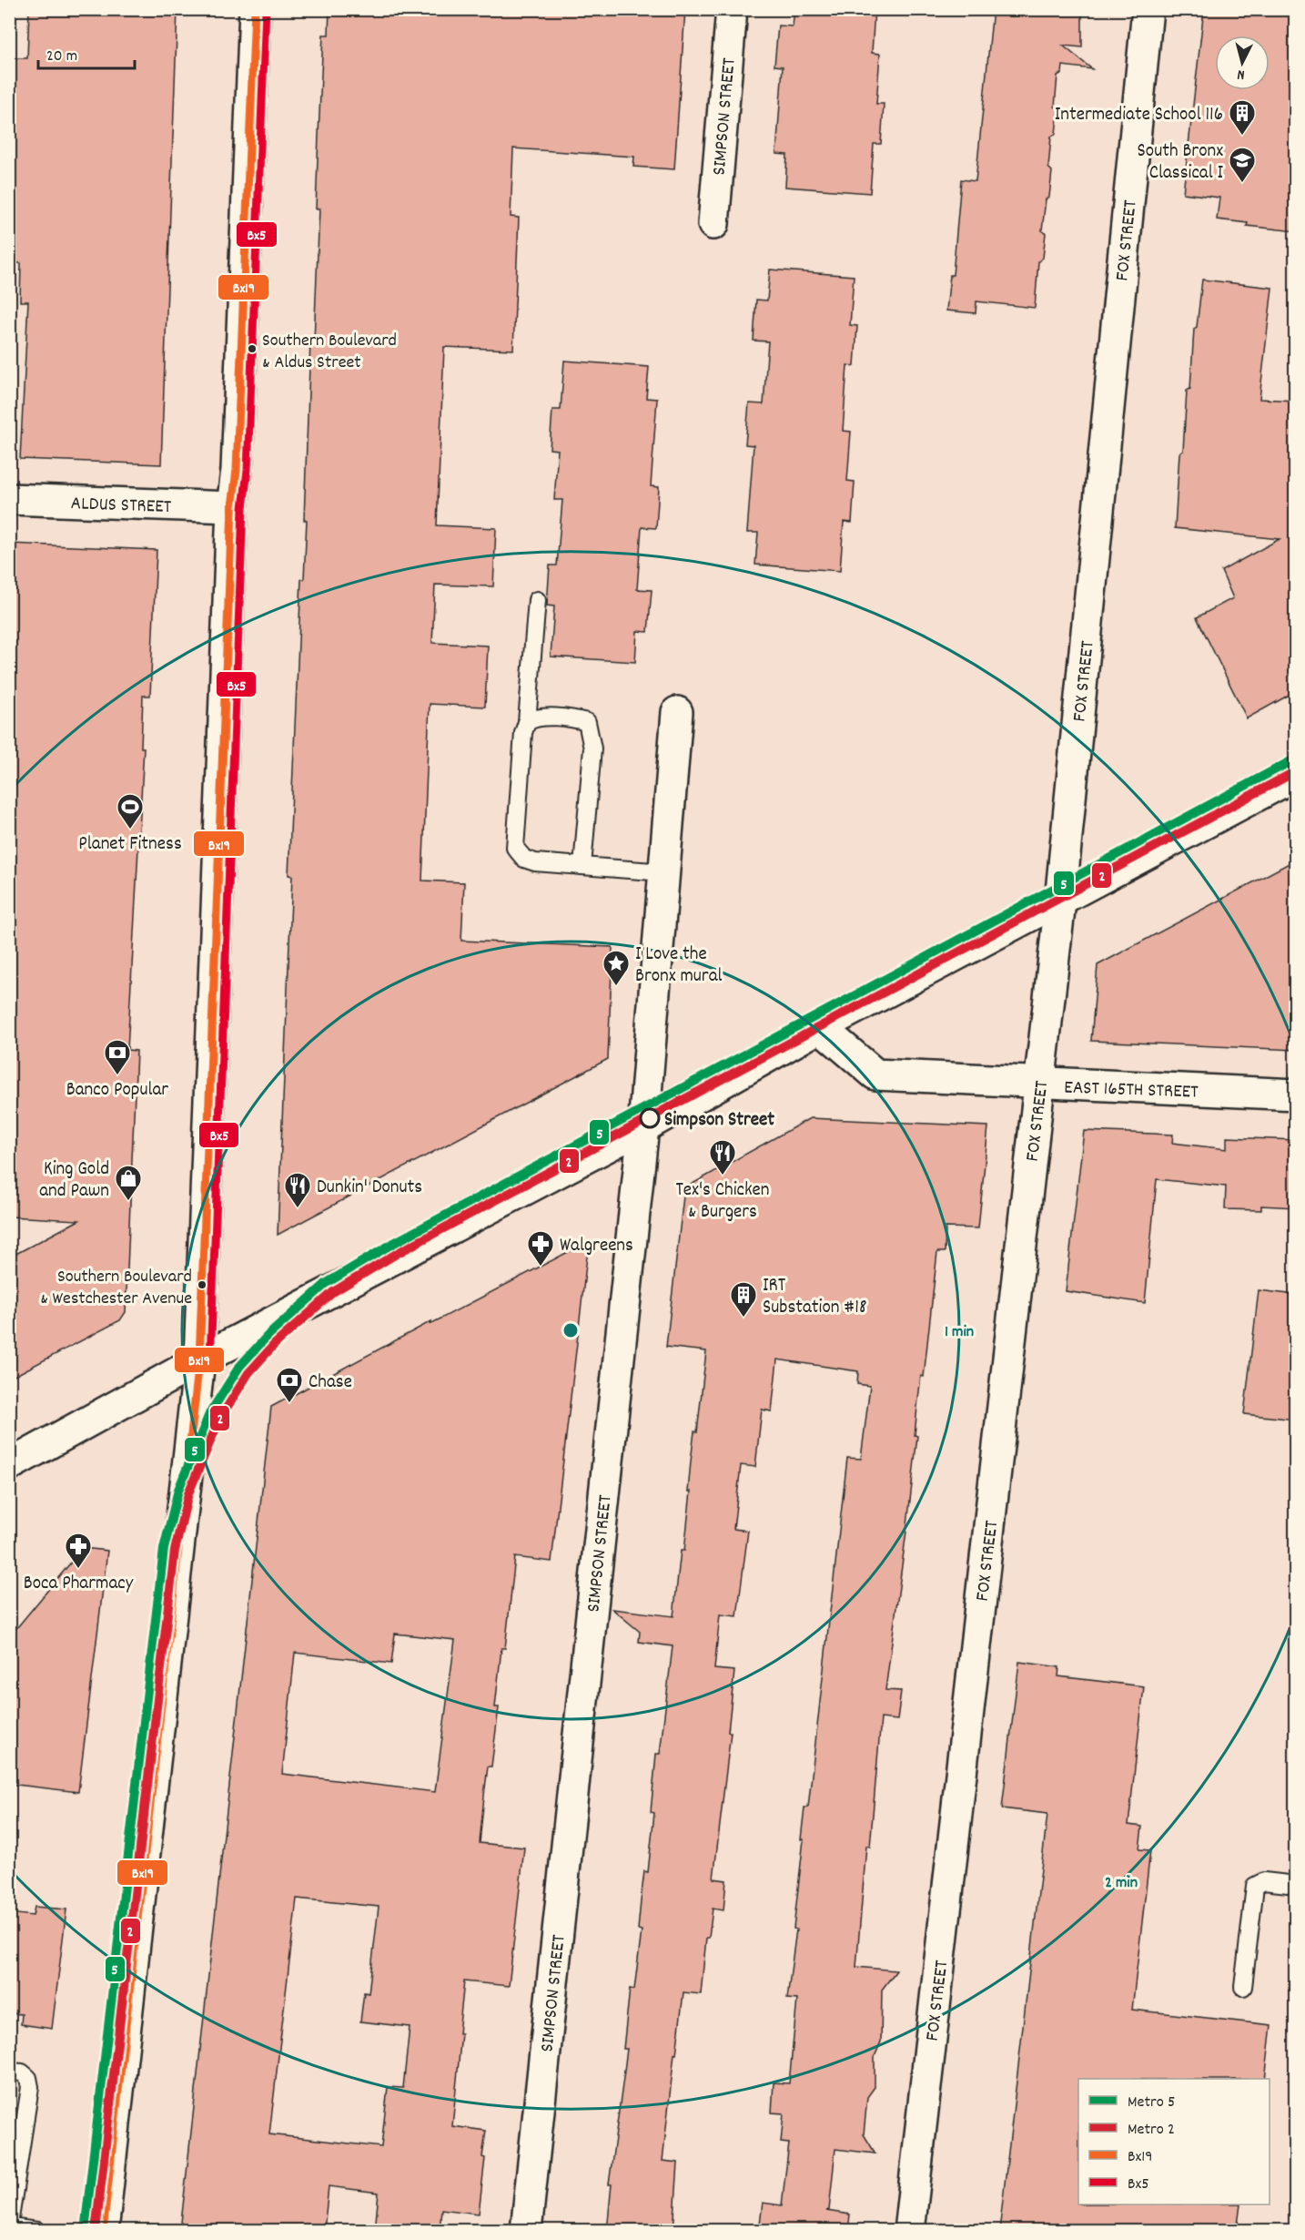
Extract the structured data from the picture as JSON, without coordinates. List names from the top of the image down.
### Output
{
  "streets": {
    "street": [
      "SIMPSON STREET",
      "FOX STREET",
      "ALDUS STREET",
      "EAST 165TH STREET"
    ]
  },
  "crossings": [
    ["FOX STREET", "EAST 165TH STREET"]
  ],
  "places": {
    "building": ["Intermediate School 116", "IRT Substation #18"],
    "school or university": ["South Bronx Classical I"],
    "other": ["Southern Boulevard & Aldus Street", "Simpson Street", "Southern Boulevard & Westchester Avenue"],
    "sports": ["Planet Fitness"],
    "place": ["I Love the Bronx mural"],
    "bank": ["Banco Popular", "Chase"],
    "restaurant": ["Tex's Chicken & Burgers", "Dunkin' Donuts"],
    "shop": ["King Gold and Pawn"],
    "pharmacy": ["Walgreens", "Boca Pharmacy"]
  },
  "lines": [
    "transit line Bx19",
    "transit line Bx5",
    "metro line 5",
    "metro line 2"
  ],
  "legend": [
    "Metro 5",
    "Metro 2",
    "Bx19",
    "Bx5"
  ],
  "scale_bar": "20 m",
  "north": "bottom",
  "rings": ["1 min", "2 min"]
}
